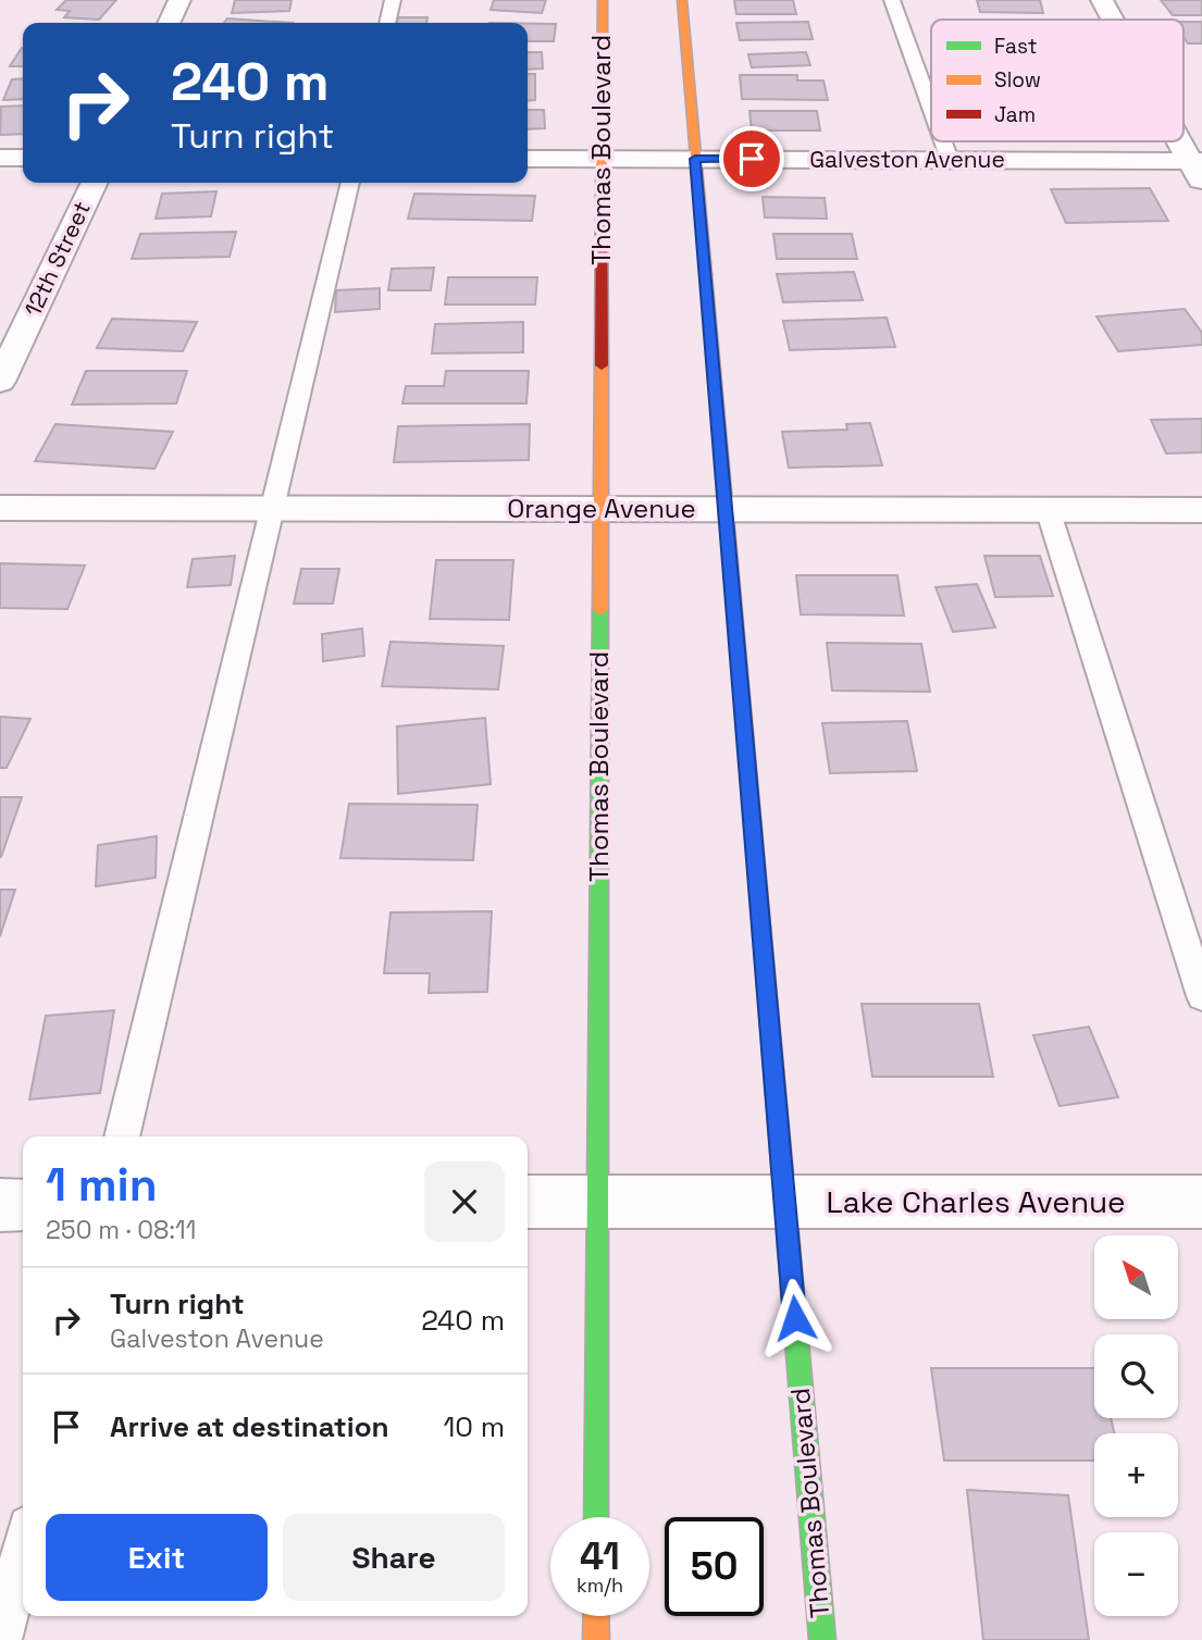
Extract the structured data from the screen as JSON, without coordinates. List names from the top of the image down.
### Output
{
  "streets": {
    "main road": ["Thomas Boulevard"],
    "street": [
      "Galveston Avenue",
      "12th Street",
      "Orange Avenue",
      "Lake Charles Avenue"
    ]
  },
  "crossings": [
    ["Thomas Boulevard", "Galveston Avenue"],
    ["Thomas Boulevard", "Orange Avenue"],
    ["Thomas Boulevard", "Lake Charles Avenue"]
  ],
  "legend": ["Fast", "Slow", "Jam"],
  "north": "top left",
  "page": {
    "turn": ["240 m", "Turn right"],
    "heading": ["1 min", "250 m · 08:11"],
    "map_buttons": ["+", "−"],
    "list": [
      {
        "name": "Turn right",
        "note": "Galveston Avenue",
        "value": "240 m"
      },
      {
        "name": "Arrive at destination",
        "value": "10 m"
      }
    ],
    "buttons": ["Exit", "Share"],
    "speed": "41 km/h",
    "limit": "50"
  }
}
